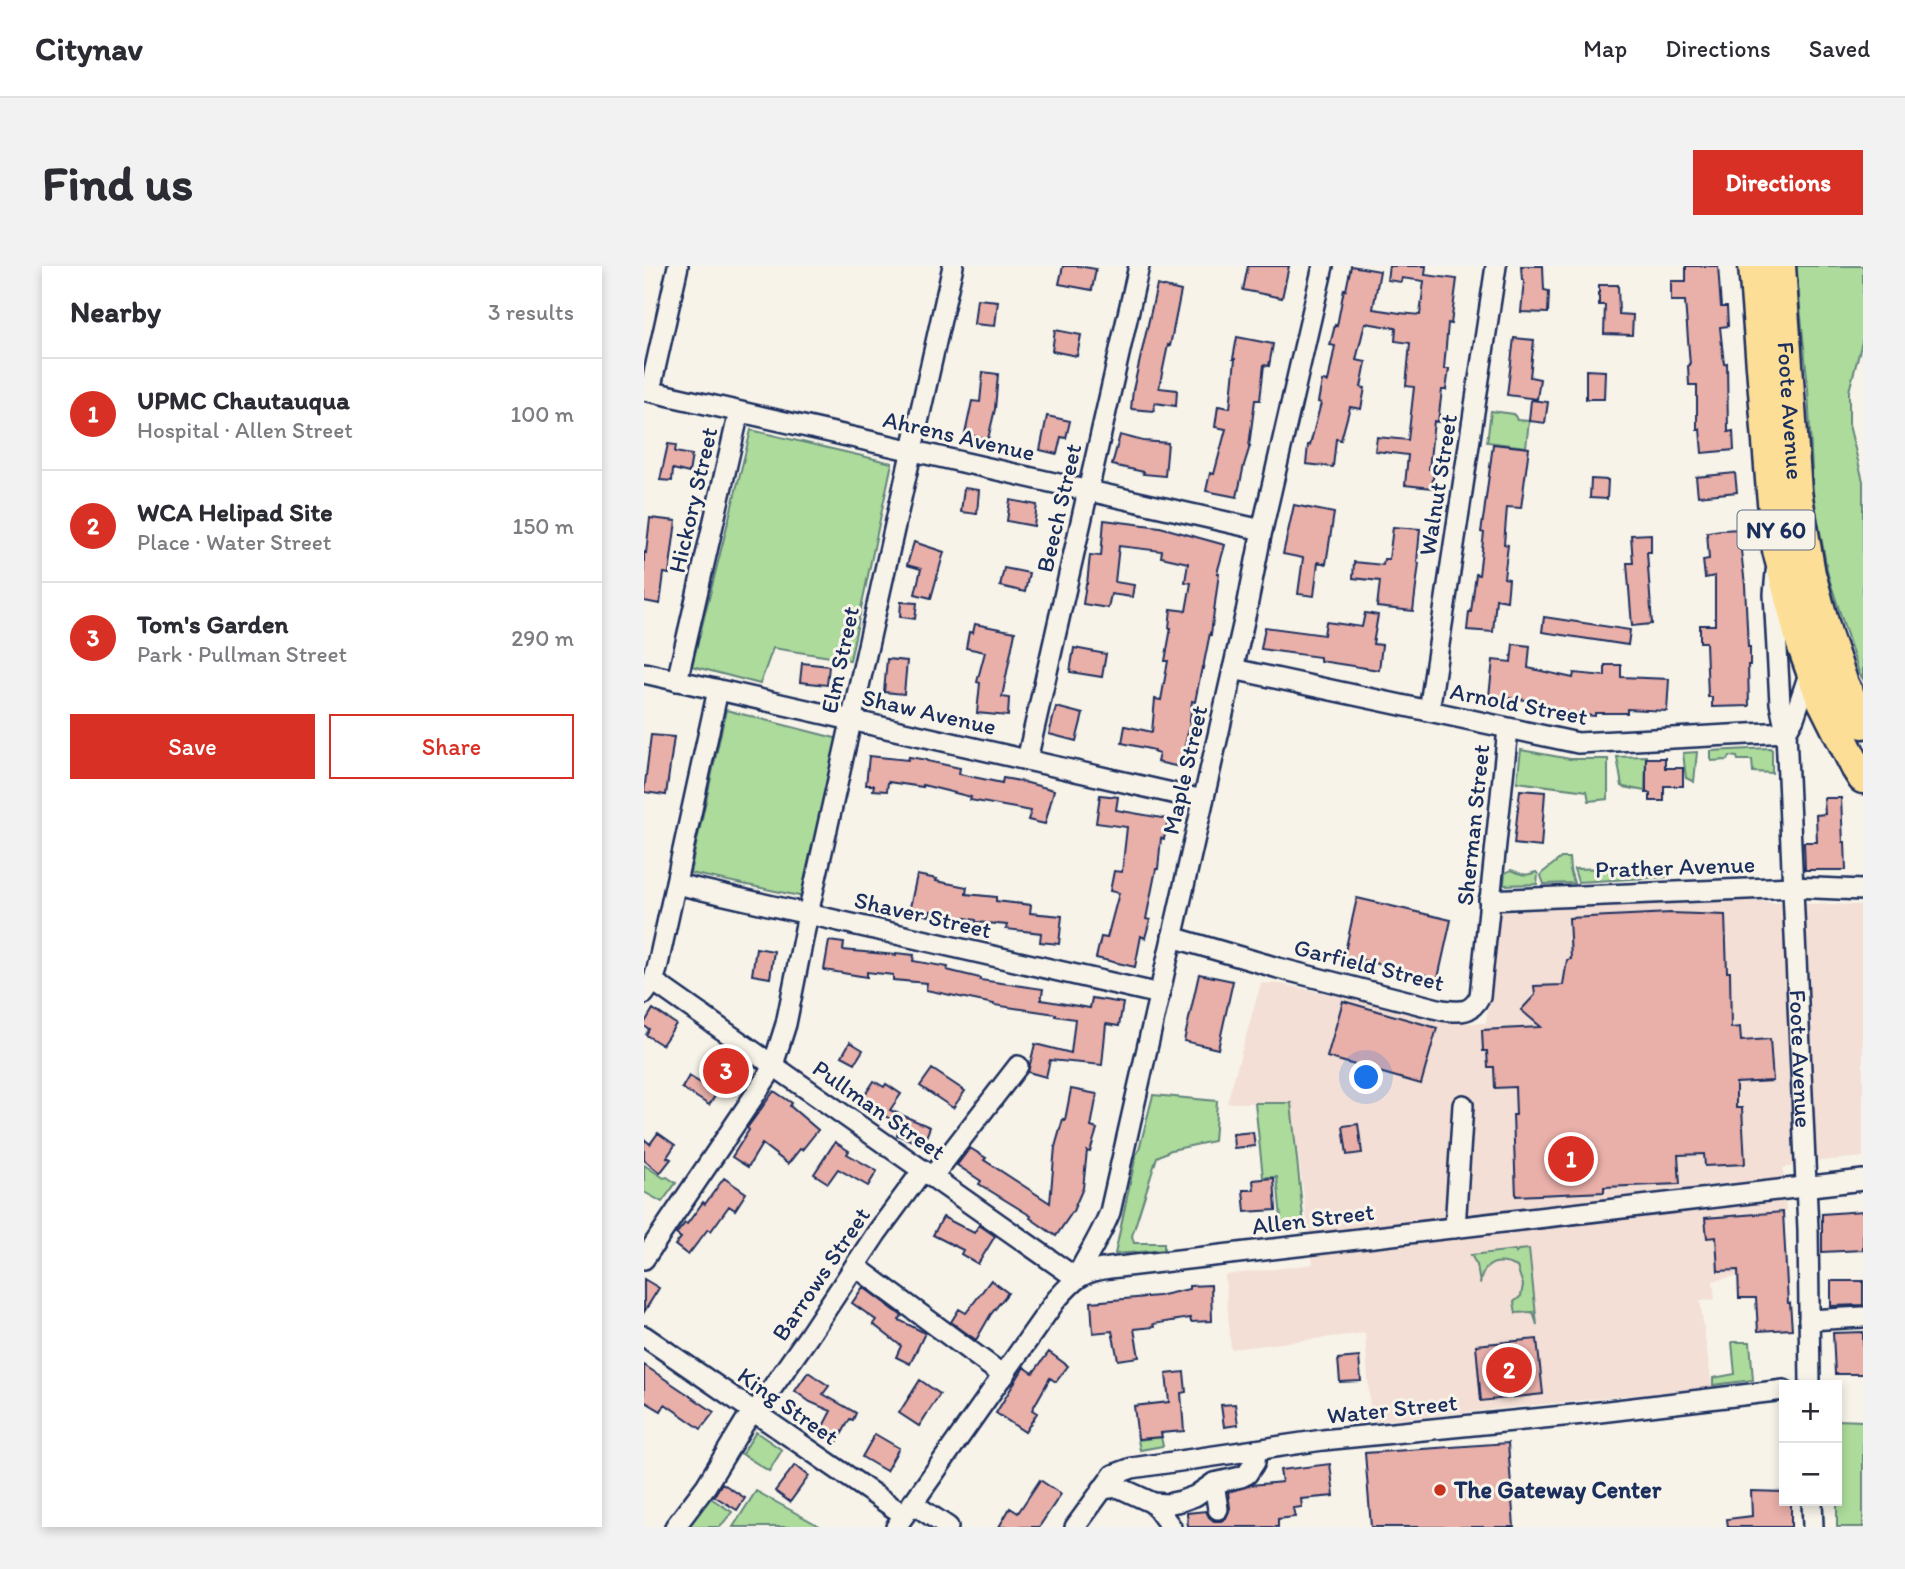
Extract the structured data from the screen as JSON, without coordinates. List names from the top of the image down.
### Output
{
  "streets": {
    "highway": ["Foote Avenue", "NY 60"],
    "street": [
      "Ahrens Avenue",
      "Walnut Street",
      "Hickory Street",
      "Beech Street",
      "Elm Street",
      "Arnold Street",
      "Shaw Avenue",
      "Maple Street",
      "Sherman Street",
      "Prather Avenue",
      "Shaver Street",
      "Garfield Street",
      "Pullman Street",
      "Allen Street",
      "Barrows Street",
      "King Street",
      "Water Street"
    ]
  },
  "crossings": [
    ["Foote Avenue", "Arnold Street"],
    ["Foote Avenue", "Prather Avenue"],
    ["Foote Avenue", "Allen Street"],
    ["Ahrens Avenue", "Hickory Street"],
    ["Ahrens Avenue", "Beech Street"],
    ["Ahrens Avenue", "Elm Street"],
    ["Ahrens Avenue", "Maple Street"],
    ["Walnut Street", "Arnold Street"],
    ["Hickory Street", "Shaw Avenue"],
    ["Beech Street", "Shaw Avenue"],
    ["Elm Street", "Shaw Avenue"],
    ["Elm Street", "Shaver Street"],
    ["Elm Street", "Pullman Street"],
    ["Arnold Street", "Maple Street"],
    ["Arnold Street", "Sherman Street"],
    ["Shaw Avenue", "Maple Street"],
    ["Maple Street", "Shaver Street"],
    ["Maple Street", "Garfield Street"],
    ["Maple Street", "Pullman Street"],
    ["Maple Street", "Allen Street"],
    ["Sherman Street", "Prather Avenue"],
    ["Sherman Street", "Garfield Street"],
    ["Pullman Street", "Allen Street"],
    ["Pullman Street", "Barrows Street"],
    ["Barrows Street", "King Street"]
  ],
  "places": ["The Gateway Center"],
  "page": {
    "header": "Citynav",
    "nav": ["Map", "Directions", "Saved"],
    "buttons": [
      "Directions",
      ["Save", "Share"]
    ],
    "title": "Find us",
    "heading": ["Nearby", "3 results"],
    "list": [
      {
        "mark": "1",
        "name": "UPMC Chautauqua",
        "note": "Hospital · Allen Street",
        "value": "100 m"
      },
      {
        "mark": "2",
        "name": "WCA Helipad Site",
        "note": "Place · Water Street",
        "value": "150 m"
      },
      {
        "mark": "3",
        "name": "Tom's Garden",
        "note": "Park · Pullman Street",
        "value": "290 m"
      }
    ],
    "pins": ["3", "1", "2"],
    "map_buttons": ["+", "−"]
  }
}
